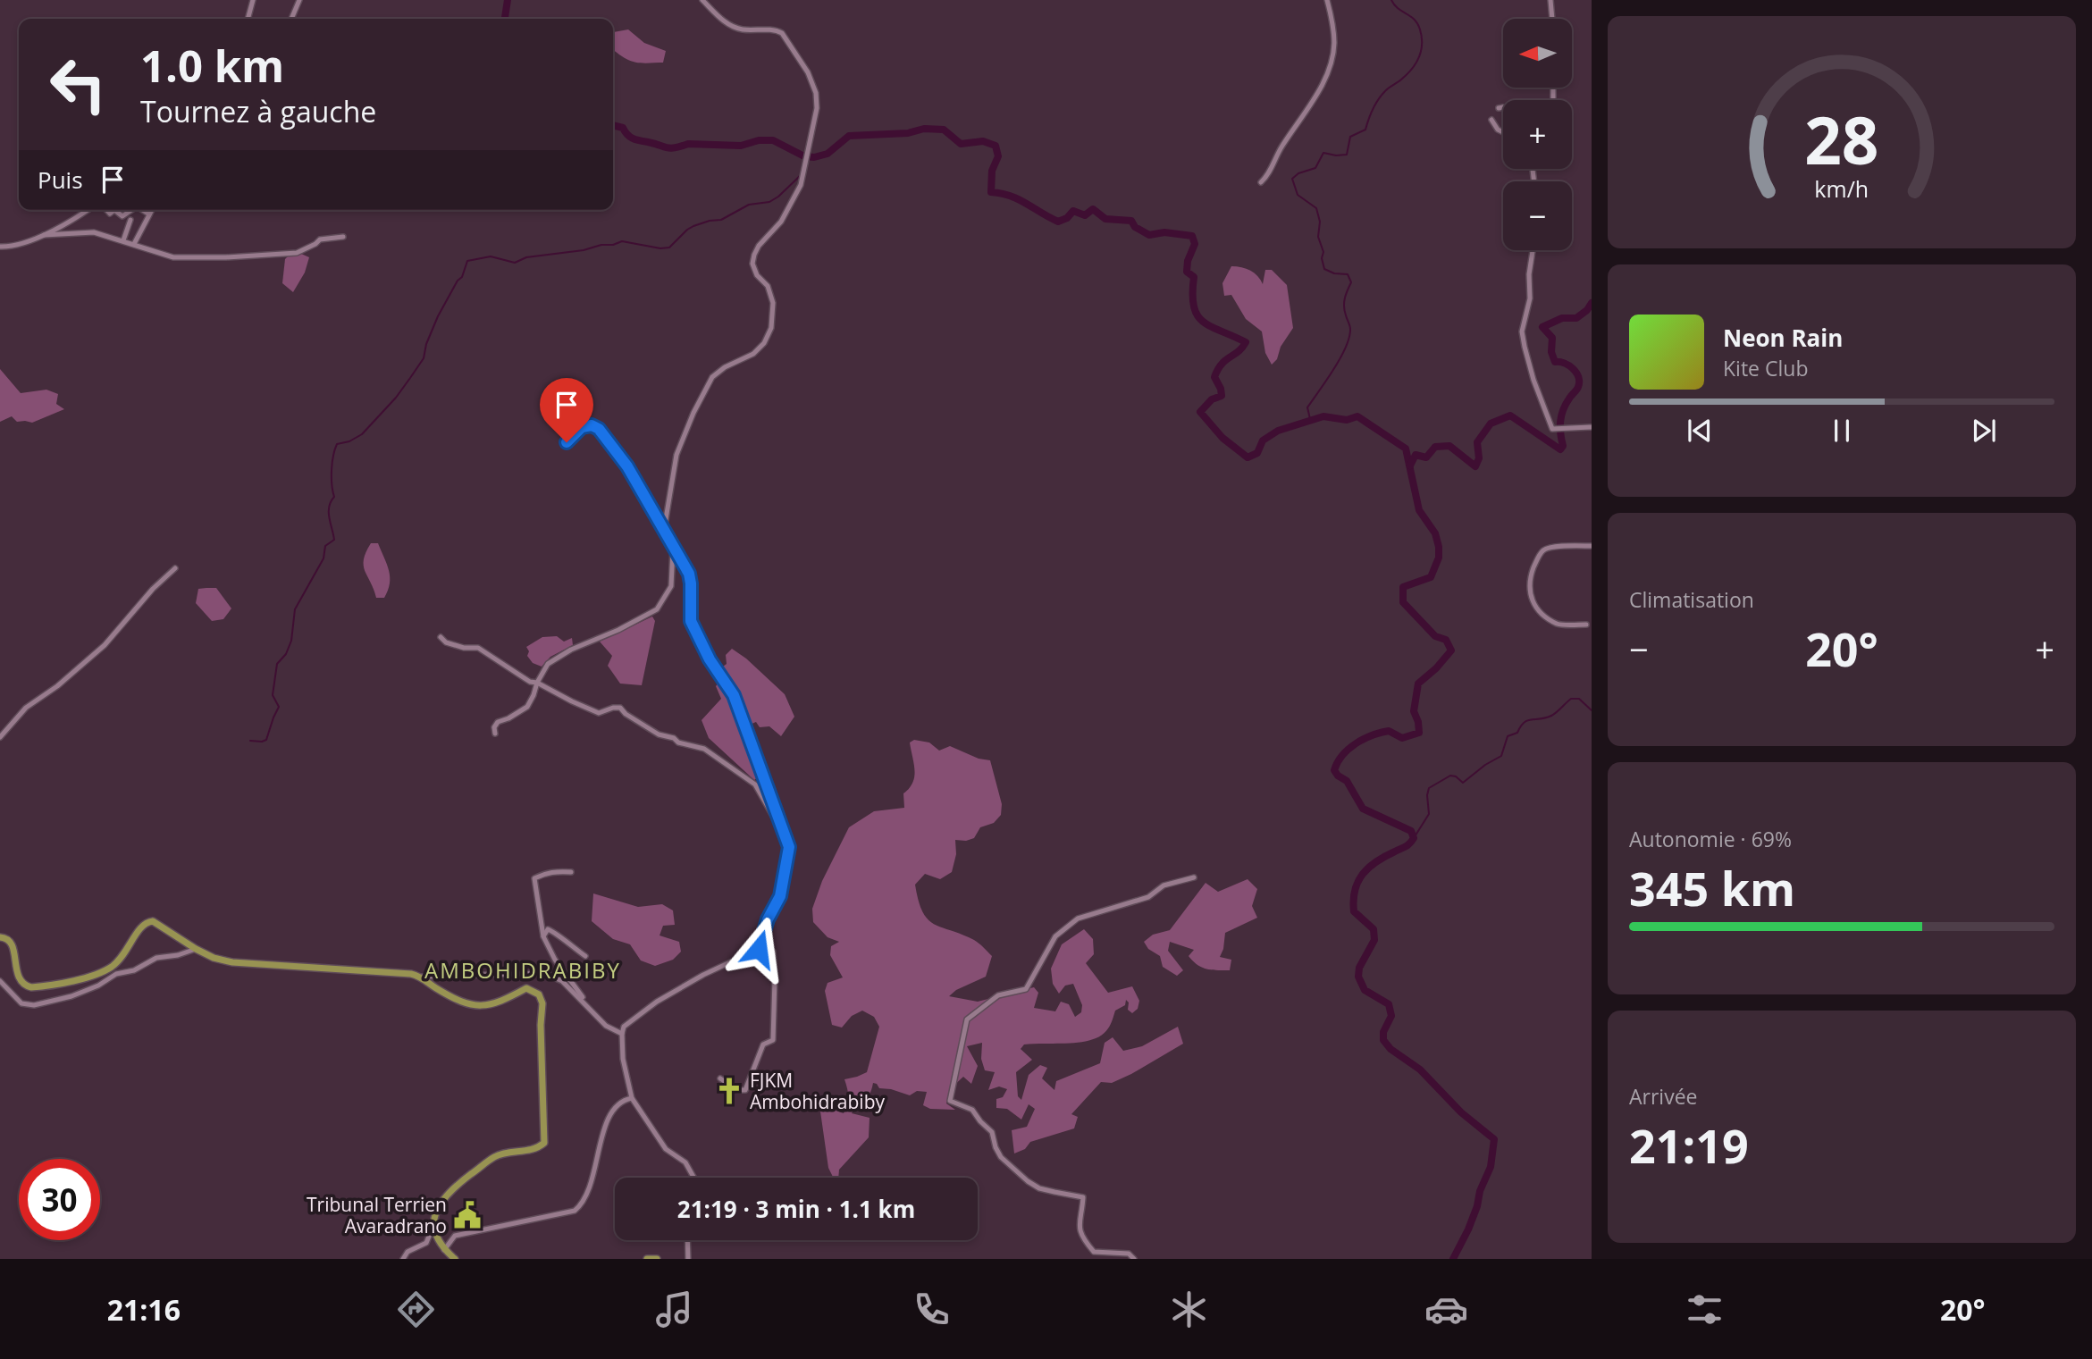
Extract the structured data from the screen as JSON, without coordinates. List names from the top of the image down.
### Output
{
  "districts": ["AMBOHIDRABIBY"],
  "places": {
    "church": ["FJKM Ambohidrabiby"],
    "public building": ["Tribunal Terrien Avaradrano"]
  },
  "north": "left",
  "page": {
    "map_buttons": ["+", "−"],
    "turn": ["1.0 km", "Tournez à gauche"],
    "then": "Puis",
    "song": ["Neon Rain", "Kite Club"],
    "tile": [
      "Climatisation",
      ["Autonomie · 69%", "345 km"],
      ["Arrivée", "21:19"]
    ],
    "heat": ["−", "20°", "+"],
    "limit": "30",
    "trip": "21:19 · 3 min · 1.1 km",
    "tabs": ["21:16", "20°"],
    "gauge": ["28", "km/h"]
  }
}
